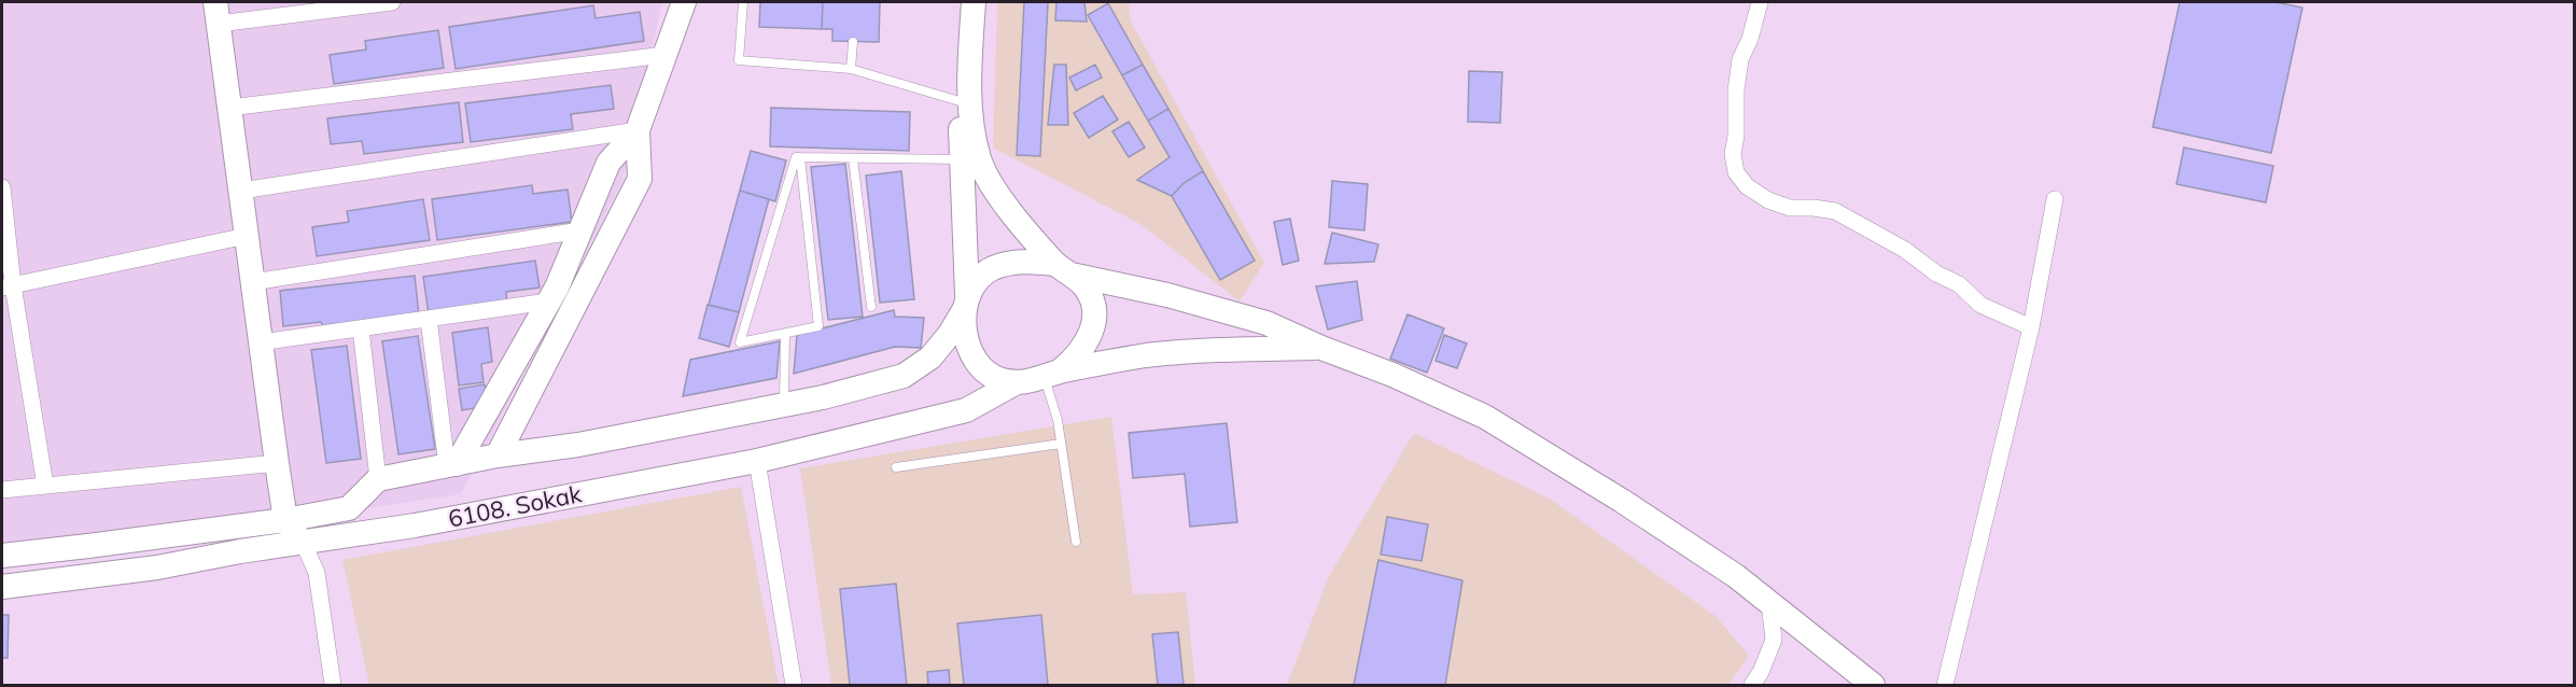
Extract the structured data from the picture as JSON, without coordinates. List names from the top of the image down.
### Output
{
  "streets": {
    "main road": ["6108. Sokak"]
  }
}
